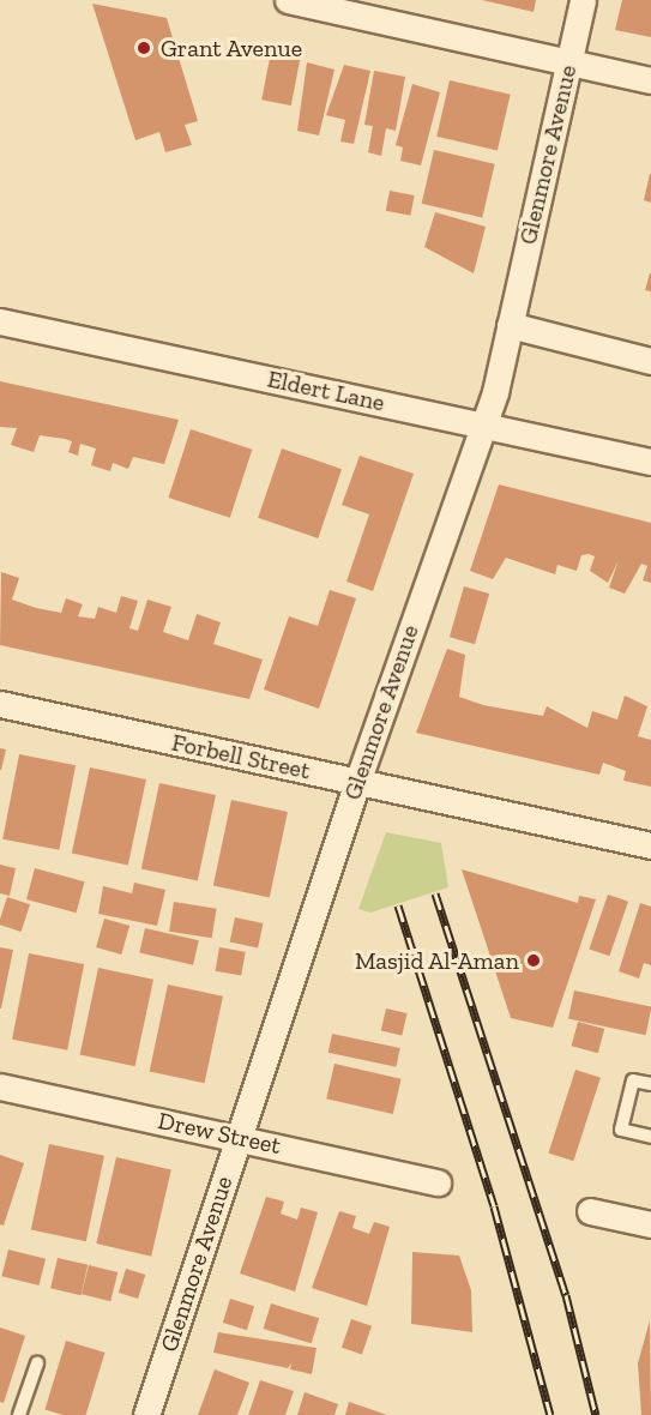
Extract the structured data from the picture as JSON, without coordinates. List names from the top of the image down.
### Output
{
  "streets": {
    "street": [
      "Glenmore Avenue",
      "Eldert Lane",
      "Forbell Street",
      "Drew Street"
    ]
  },
  "crossings": [
    ["Glenmore Avenue", "Eldert Lane"],
    ["Glenmore Avenue", "Forbell Street"],
    ["Glenmore Avenue", "Drew Street"]
  ],
  "places": ["Grant Avenue", "Masjid Al-Aman"]
}
